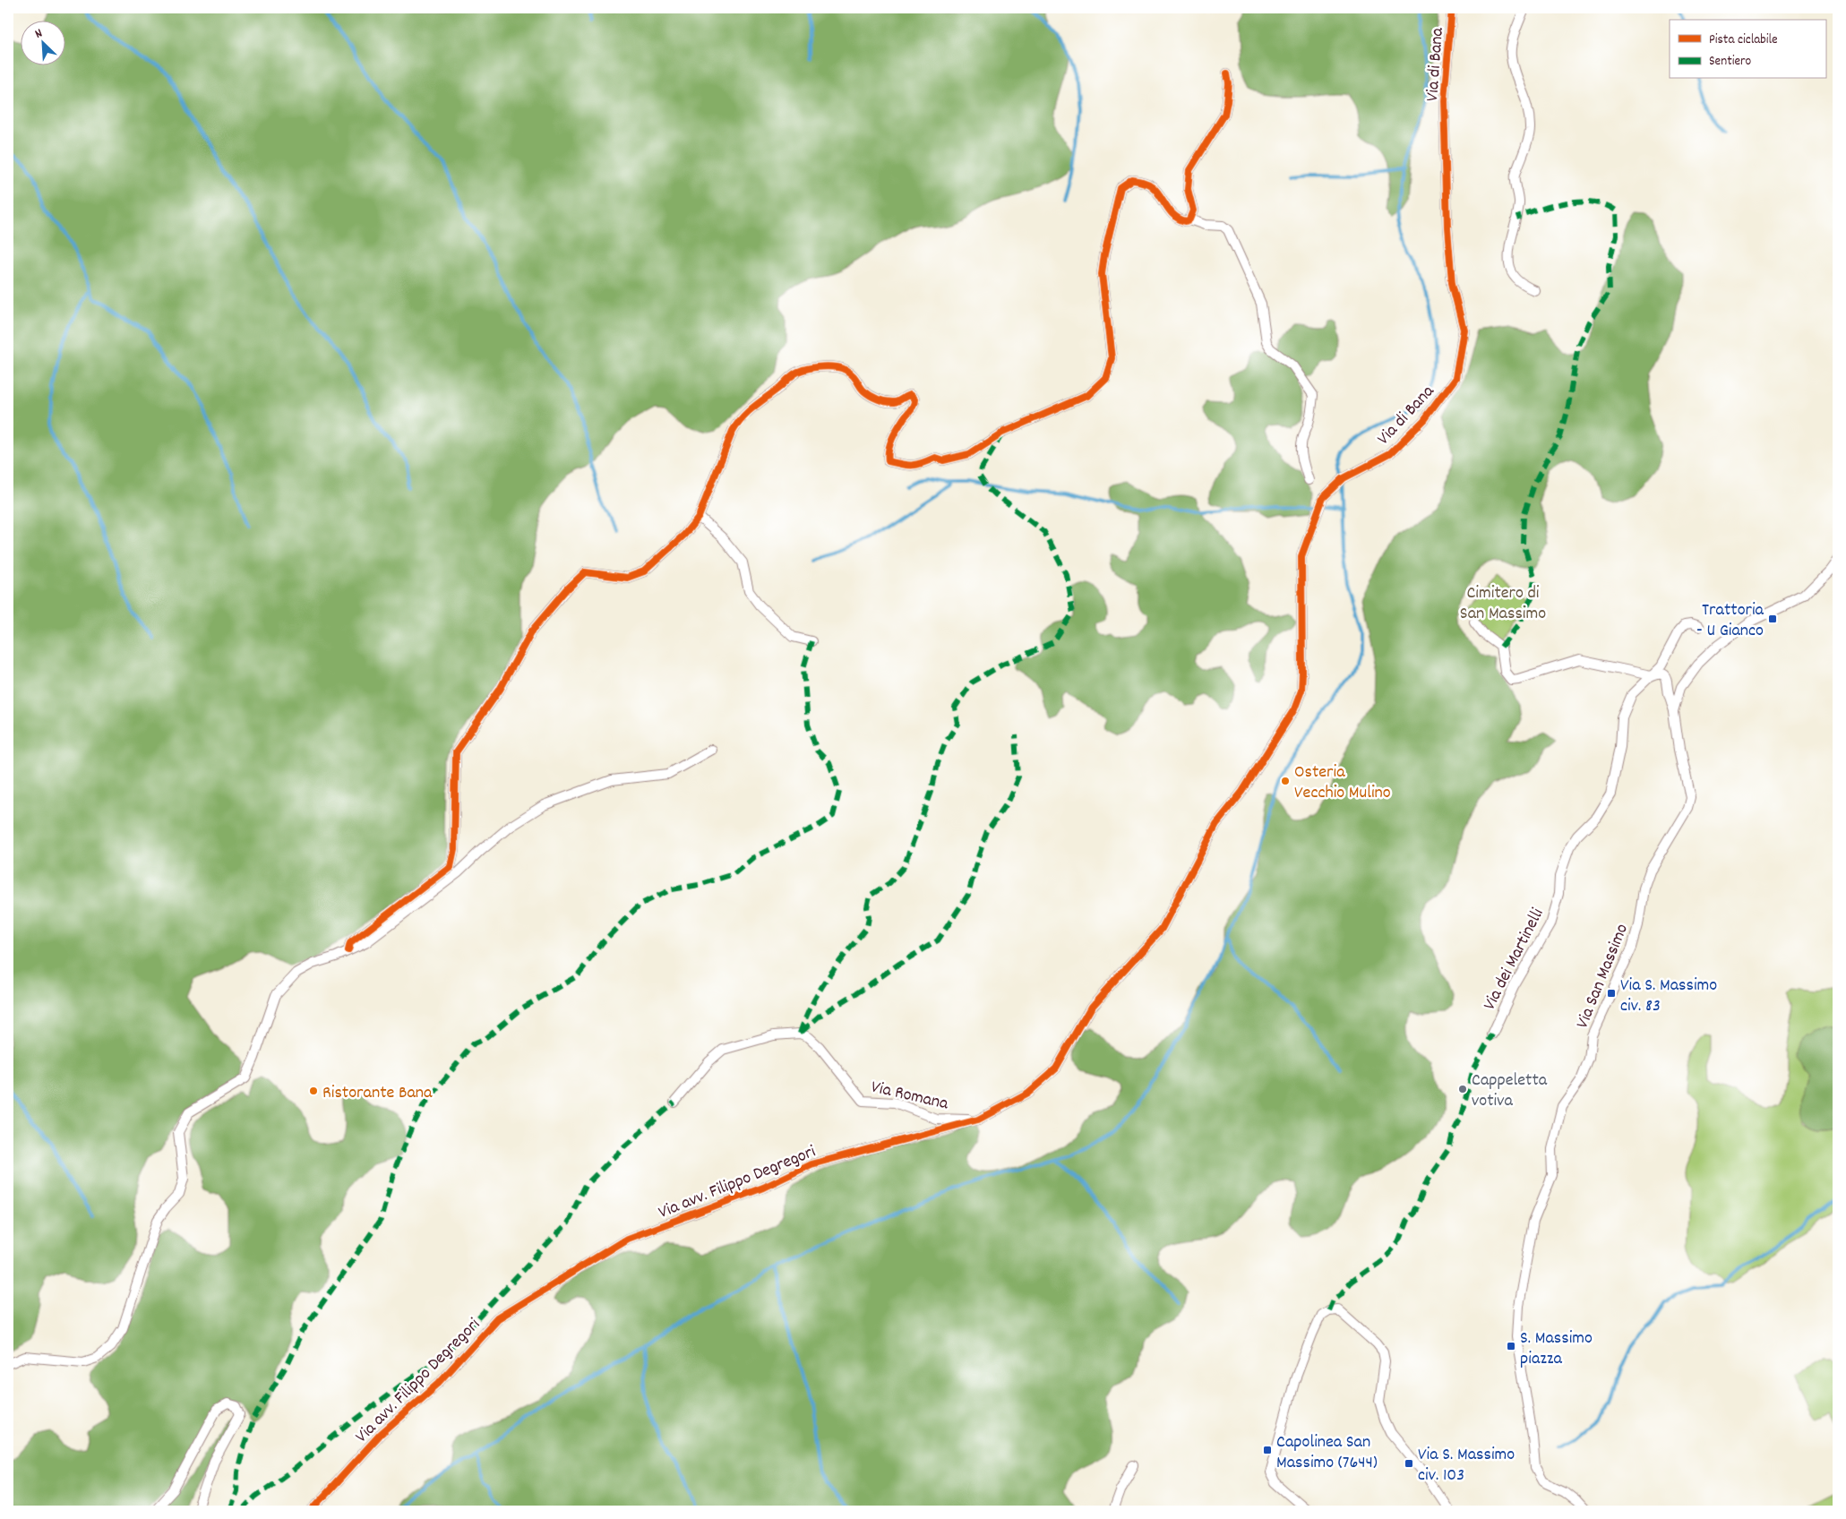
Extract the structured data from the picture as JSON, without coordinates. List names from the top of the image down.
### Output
{
  "streets": {
    "street": [
      "Via di Bana",
      "Via dei Martinelli",
      "Via San Massimo",
      "Via Romana",
      "Via avv. Filippo Degregori"
    ]
  },
  "crossings": [
    ["Via di Bana", "Via avv. Filippo Degregori"],
    ["Via Romana", "Via avv. Filippo Degregori"]
  ],
  "parks": ["Cimitero di San Massimo"],
  "places": {
    "transit": [
      "Trattoria - U Gianco",
      "Via S. Massimo civ. 83",
      "S. Massimo piazza",
      "Capolinea San Massimo (7644)",
      "Via S. Massimo civ. 103"
    ],
    "other": ["Osteria Vecchio Mulino", "Cappeletta votiva", "Ristorante Bana"]
  },
  "legend": ["Pista ciclabile", "Sentiero"],
  "north": "top left"
}
